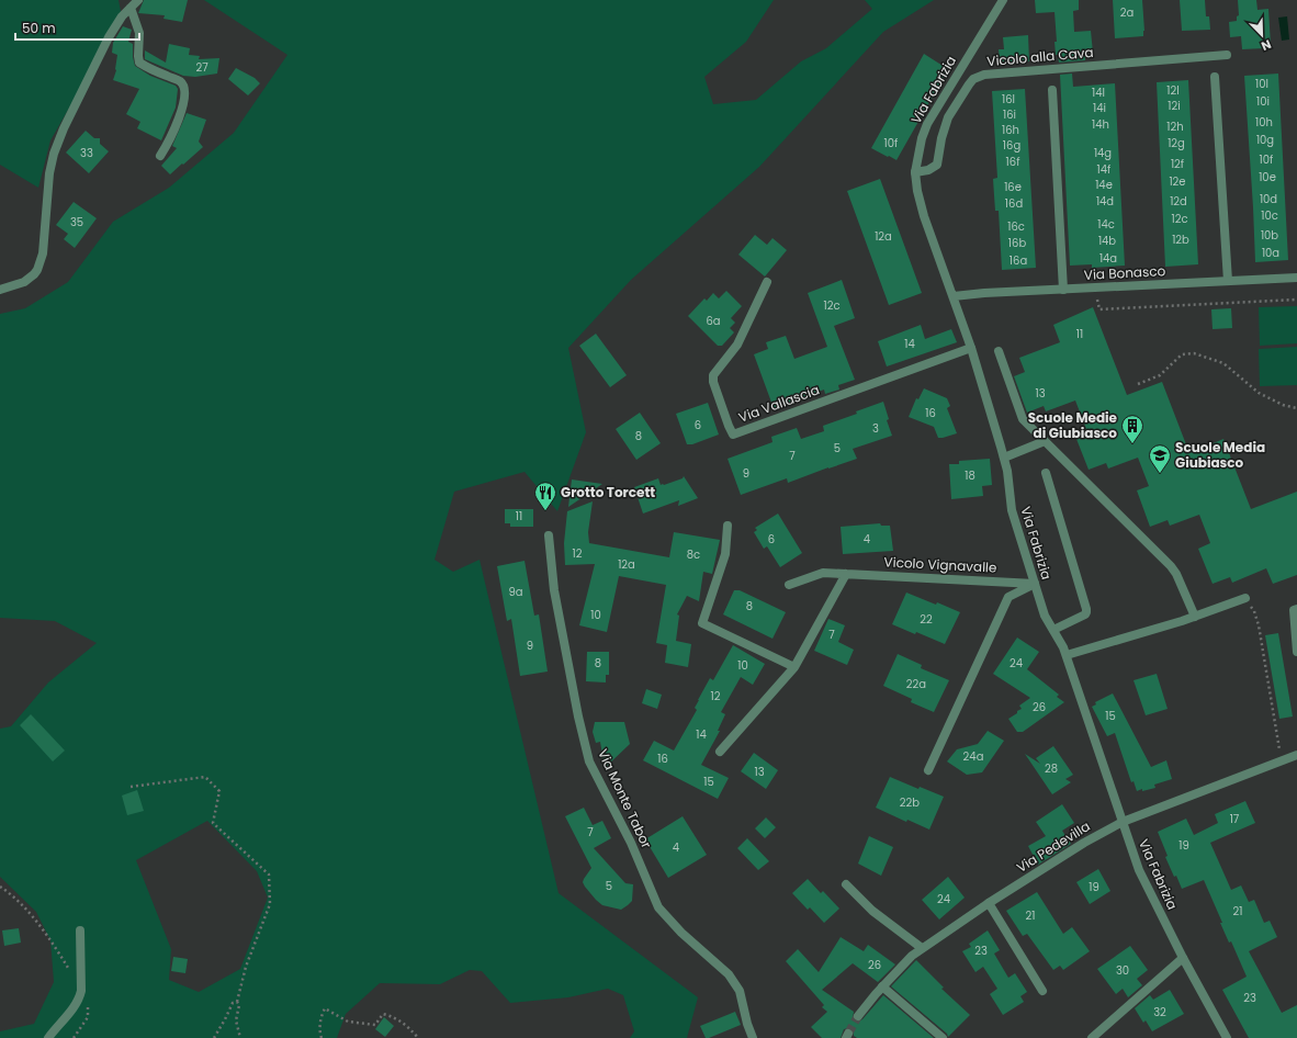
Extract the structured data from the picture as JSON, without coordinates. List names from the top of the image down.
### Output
{
  "streets": {
    "street": [
      "Vicolo alla Cava",
      "Via Fabrizia",
      "Via Bonasco",
      "Via Vallascia",
      "Vicolo Vignavalle",
      "Via Monte Tabor",
      "Via Pedevilla"
    ]
  },
  "crossings": [
    ["Vicolo alla Cava", "Via Fabrizia"],
    ["Via Fabrizia", "Via Bonasco"],
    ["Via Fabrizia", "Via Vallascia"],
    ["Via Fabrizia", "Vicolo Vignavalle"],
    ["Via Fabrizia", "Via Pedevilla"]
  ],
  "places": {
    "building": ["Scuole Medie di Giubiasco"],
    "school or university": ["Scuole Media Giubiasco"],
    "restaurant": ["Grotto Torcett"]
  },
  "house_numbers": [
    "2a",
    "27",
    "10l",
    "12l",
    "14l",
    "16l",
    "10i",
    "12i",
    "14i",
    "16i",
    "10h",
    "14h",
    "12h",
    "16h",
    "10g",
    "10f",
    "12g",
    "16g",
    "33",
    "14g",
    "10f",
    "16f",
    "12f",
    "14f",
    "10e",
    "12e",
    "14e",
    "16e",
    "10d",
    "14d",
    "12d",
    "16d",
    "10c",
    "12c",
    "35",
    "14c",
    "16c",
    "10b",
    "12a",
    "12b",
    "14b",
    "16b",
    "10a",
    "14a",
    "16a",
    "12c",
    "6a",
    "11",
    "14",
    "13",
    "16",
    "6",
    "3",
    "8",
    "5",
    "7",
    "9",
    "18",
    "11",
    "6",
    "4",
    "12",
    "8c",
    "12a",
    "9a",
    "8",
    "10",
    "22",
    "7",
    "9",
    "8",
    "24",
    "10",
    "22a",
    "12",
    "26",
    "15",
    "14",
    "24a",
    "16",
    "28",
    "13",
    "15",
    "22b",
    "17",
    "7",
    "19",
    "4",
    "5",
    "19",
    "24",
    "21",
    "21",
    "23",
    "26",
    "30",
    "23",
    "32"
  ],
  "scale_bar": "50 m",
  "north": "bottom right"
}
